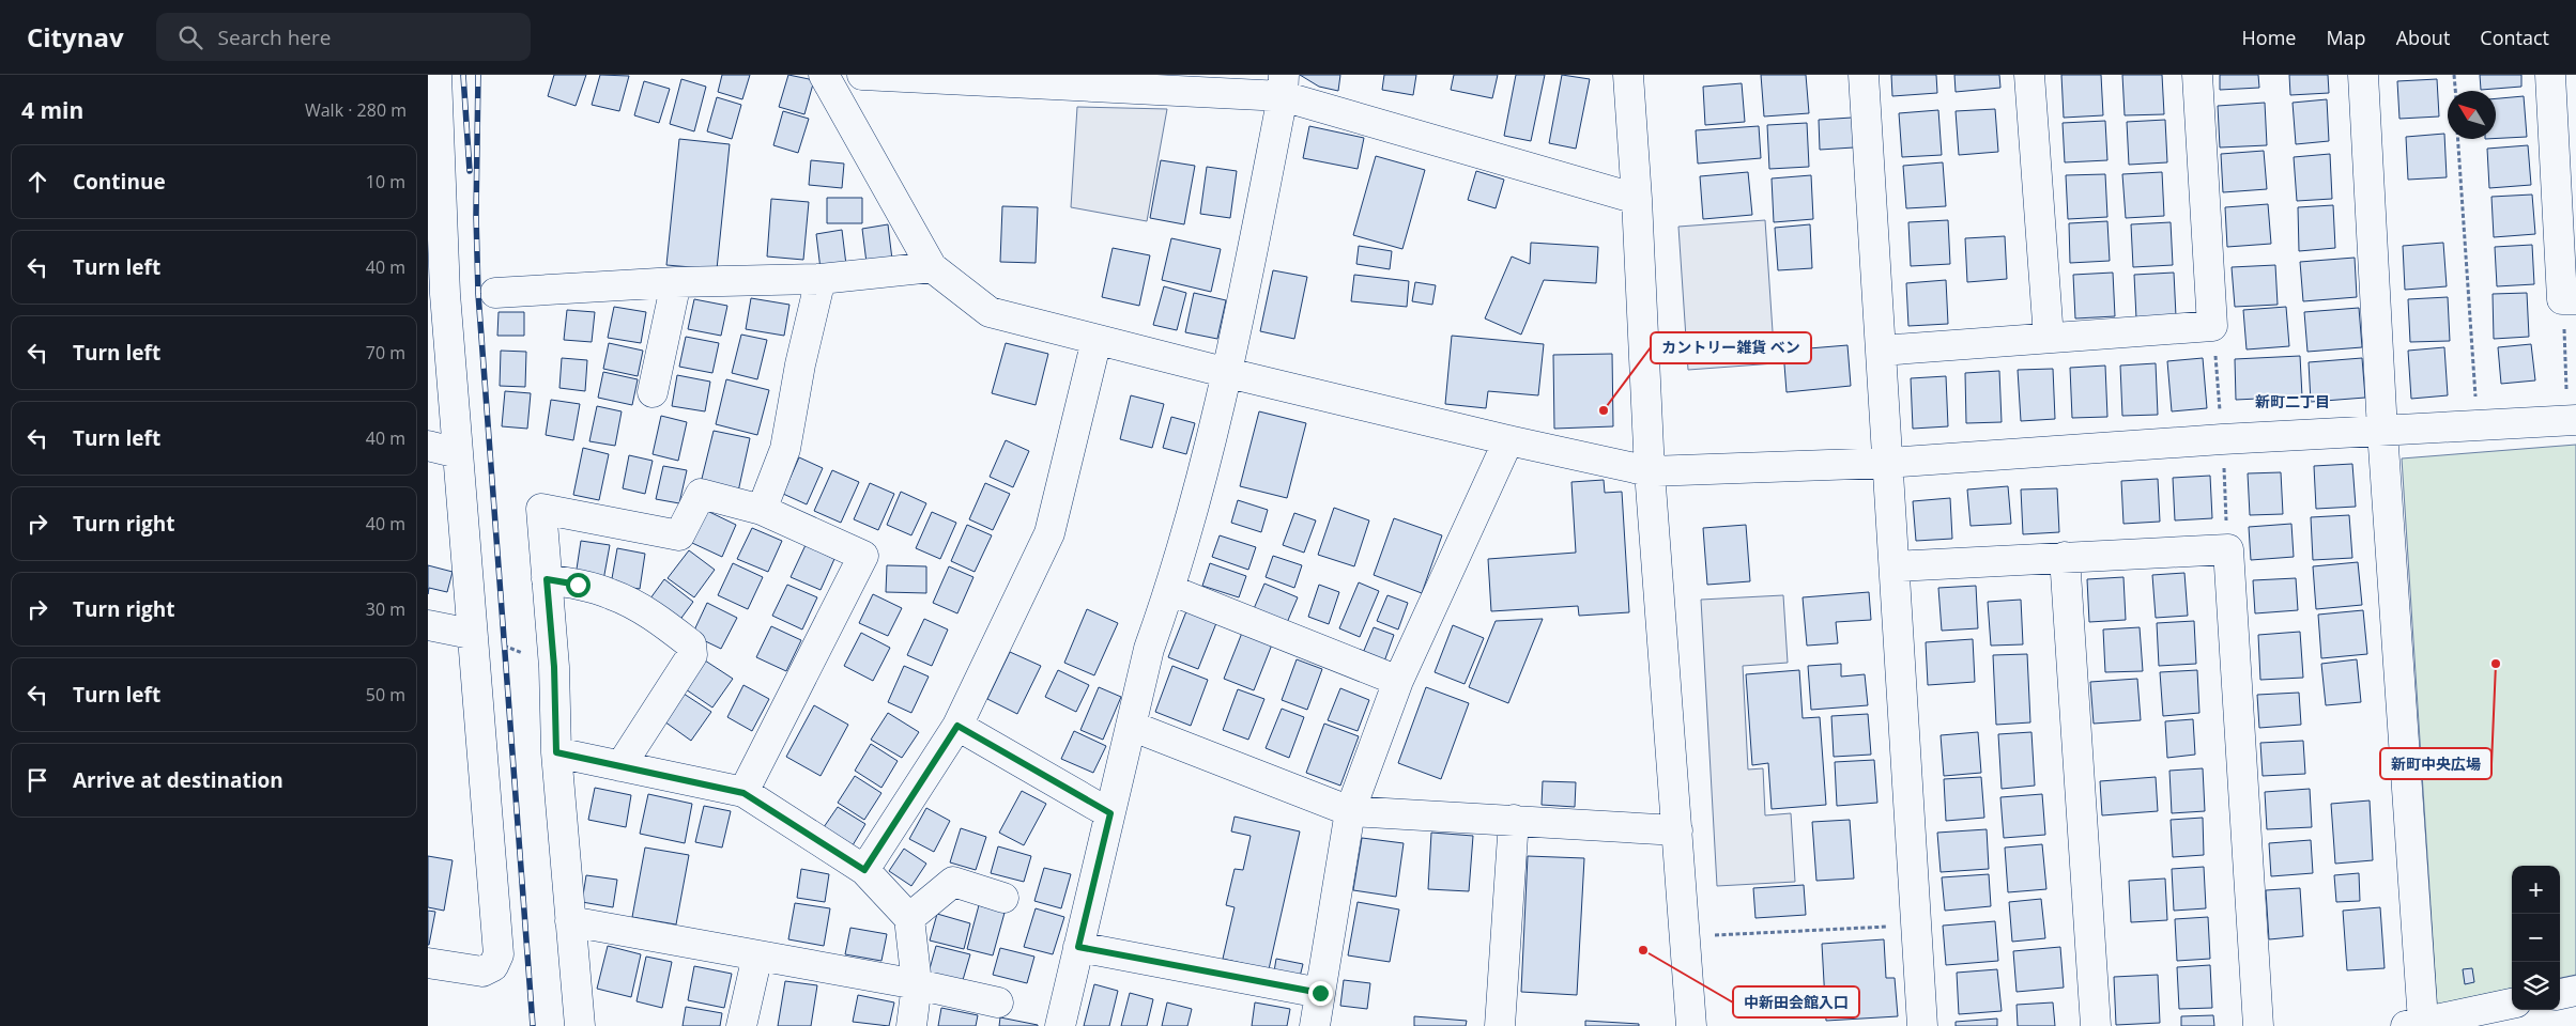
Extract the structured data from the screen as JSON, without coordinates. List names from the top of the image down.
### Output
{
  "districts": ["新町二丁目"],
  "places": ["カントリー雑貨 ベン", "新町中央広場", "中新田会館入口"],
  "north": "top left",
  "page": {
    "header": "Citynav",
    "search": "Search here",
    "nav": [
      "Home",
      "Map",
      "About",
      "Contact"
    ],
    "heading": ["4 min", "Walk · 280 m"],
    "list": [
      ["Continue", "10 m"],
      ["Turn left", "40 m"],
      ["Turn left", "70 m"],
      ["Turn left", "40 m"],
      ["Turn right", "40 m"],
      ["Turn right", "30 m"],
      ["Turn left", "50 m"],
      "Arrive at destination"
    ],
    "map_buttons": ["+", "−"]
  }
}
